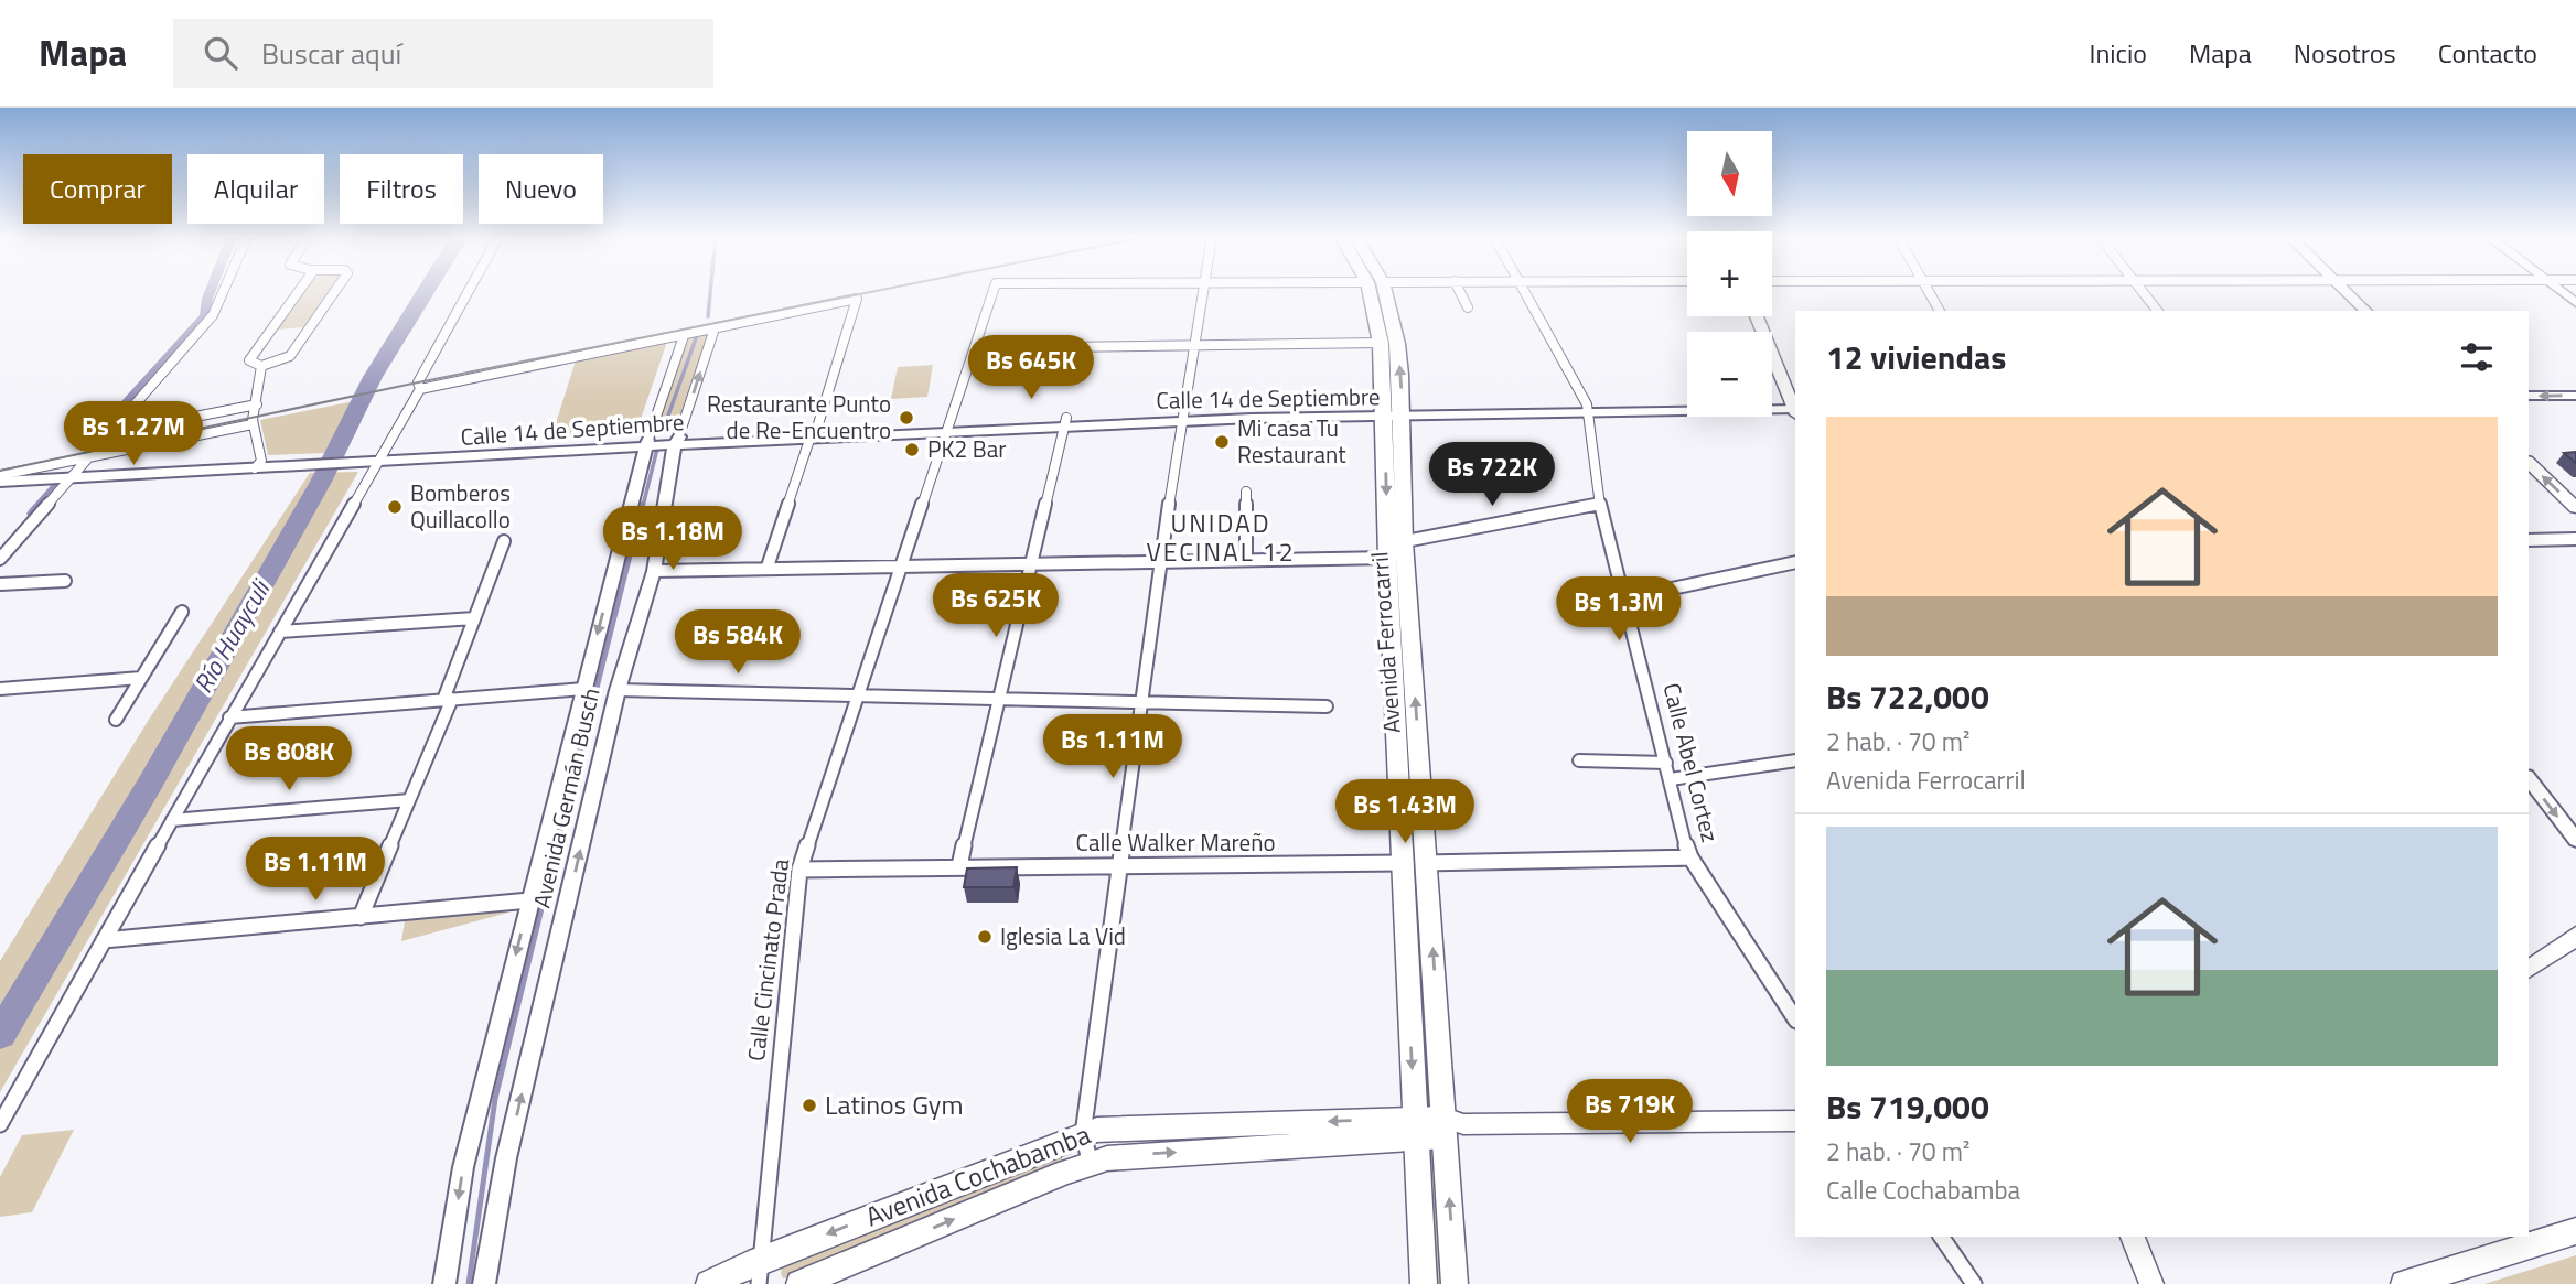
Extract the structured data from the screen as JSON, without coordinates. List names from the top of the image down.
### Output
{
  "streets": {
    "main road": ["Avenida Ferrocarril", "Avenida Cochabamba"],
    "street": [
      "Calle 14 de Septiembre",
      "Calle Abel Cortez",
      "Avenida Germán Busch",
      "Calle Walker Mareño",
      "Calle Cincinato Prada"
    ]
  },
  "crossings": [
    ["Calle 14 de Septiembre", "Avenida Ferrocarril"],
    ["Calle 14 de Septiembre", "Calle Abel Cortez"],
    ["Calle 14 de Septiembre", "Avenida Germán Busch"],
    ["Calle 14 de Septiembre", "Calle Cincinato Prada"],
    ["Avenida Ferrocarril", "Calle Walker Mareño"],
    ["Avenida Ferrocarril", "Avenida Cochabamba"],
    ["Calle Abel Cortez", "Calle Walker Mareño"],
    ["Calle Walker Mareño", "Calle Cincinato Prada"],
    ["Calle Cincinato Prada", "Avenida Cochabamba"]
  ],
  "districts": ["UNIDAD VECINAL 12"],
  "water": ["Río Huayculi"],
  "places": [
    "Restaurante Punto de Re-Encuentro",
    "Mi casa Tu Restaurant",
    "PK2 Bar",
    "Bomberos Quillacollo",
    "Iglesia La Vid",
    "Latinos Gym"
  ],
  "north": "bottom",
  "page": {
    "header": "Mapa",
    "search": "Buscar aquí",
    "nav": [
      "Inicio",
      "Mapa",
      "Nosotros",
      "Contacto"
    ],
    "map_buttons": ["+", "−"],
    "chip": [
      "Comprar",
      "Alquilar",
      "Filtros",
      "Nuevo"
    ],
    "heading": "12 viviendas",
    "price": [
      "Bs 645K",
      "Bs 1.27M",
      "Bs 722K",
      "Bs 1.18M",
      "Bs 625K",
      "Bs 1.3M",
      "Bs 584K",
      "Bs 1.11M",
      "Bs 808K",
      "Bs 1.43M",
      "Bs 1.11M",
      "Bs 719K"
    ],
    "list": [
      {
        "name": "Bs 722,000",
        "note": "2 hab. · 70 m² · Avenida Ferrocarril"
      },
      {
        "name": "Bs 719,000",
        "note": "2 hab. · 70 m² · Calle Cochabamba"
      }
    ]
  }
}
